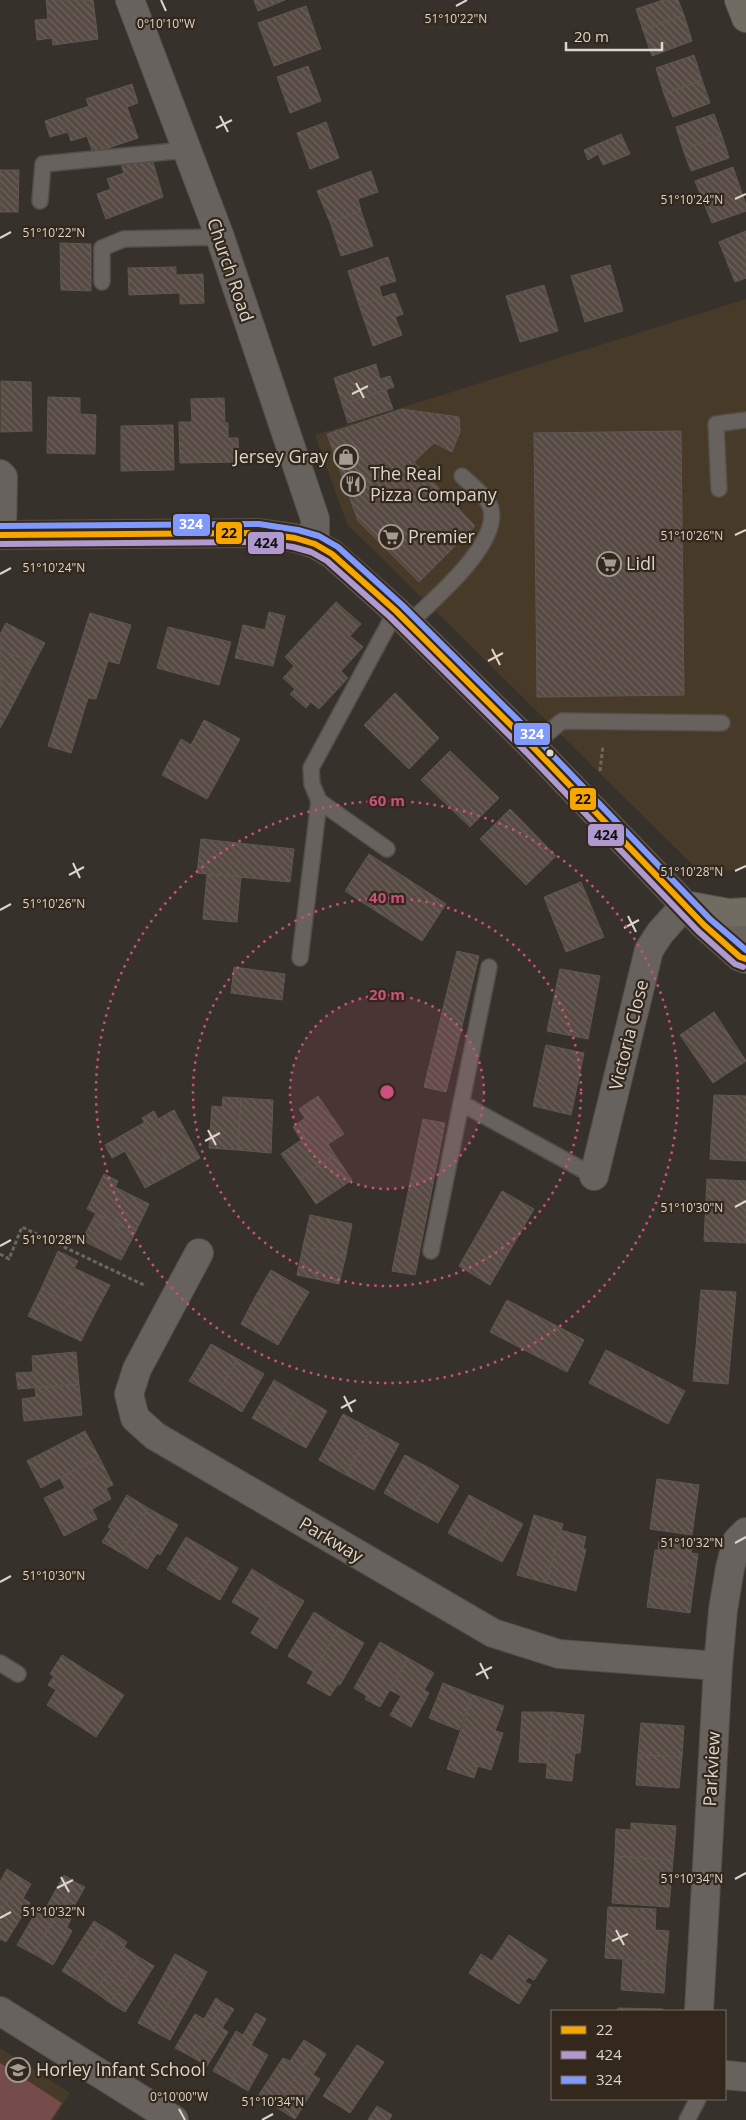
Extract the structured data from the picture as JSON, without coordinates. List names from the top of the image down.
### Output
{
  "streets": {
    "street": [
      "Church Road",
      "Victoria Close",
      "Parkway",
      "Parkview"
    ]
  },
  "crossings": [
    ["Parkway", "Parkview"]
  ],
  "places": {
    "shop": ["Jersey Gray"],
    "restaurant": ["The Real Pizza Company"],
    "supermarket": ["Premier", "Lidl"],
    "school or university": ["Horley Infant School"]
  },
  "lines": ["transit line 324", "transit line 22", "transit line 424"],
  "legend": ["22", "424", "324"],
  "scale_bar": "20 m",
  "coordinates": [
    "51°10'22\"N",
    "0°10'10\"W",
    "51°10'24\"N",
    "51°10'26\"N",
    "51°10'28\"N",
    "51°10'30\"N",
    "51°10'32\"N",
    "51°10'34\"N",
    "0°10'00\"W"
  ],
  "rings": ["60 m", "40 m", "20 m"]
}
